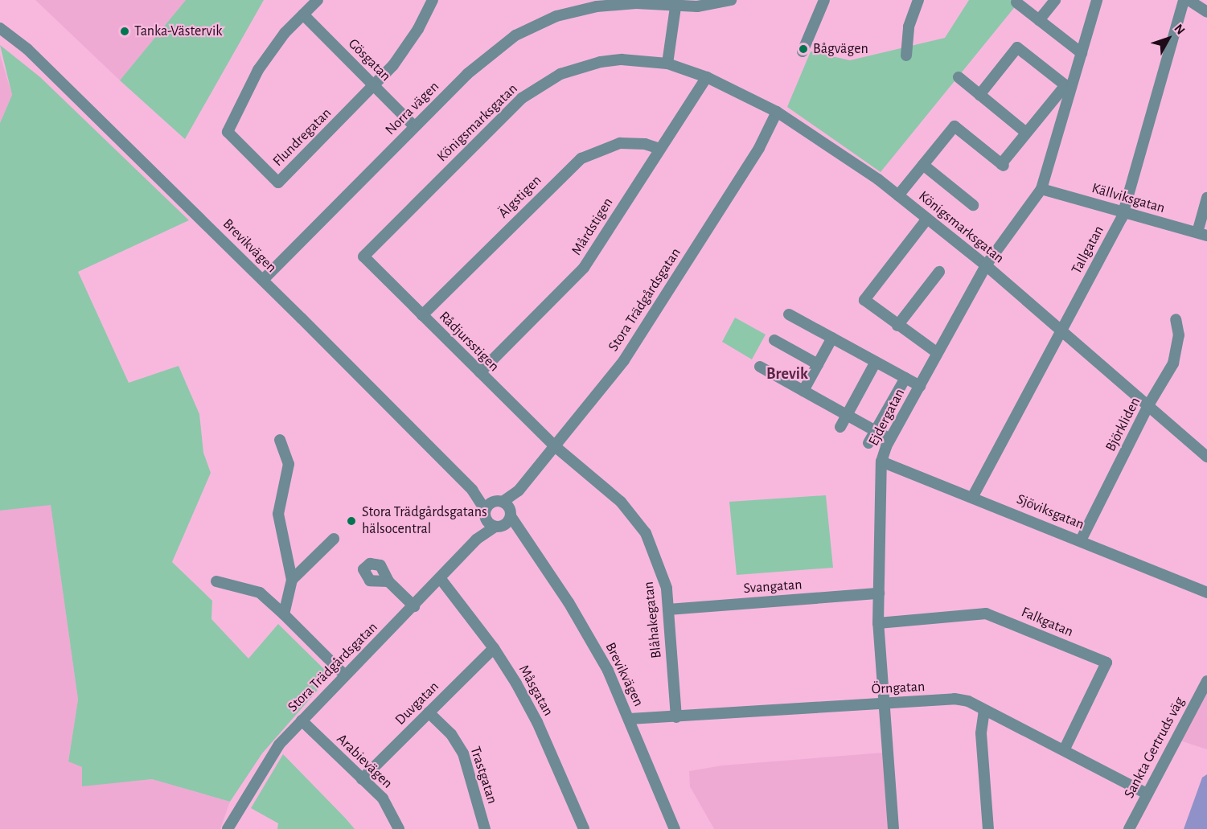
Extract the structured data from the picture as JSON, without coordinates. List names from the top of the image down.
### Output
{
  "streets": {
    "street": [
      "Gösgatan",
      "Norra vägen",
      "Königsmarksgatan",
      "Flundregatan",
      "Älgstigen",
      "Källviksgatan",
      "Mårdstigen",
      "Brevikvägen",
      "Tallgatan",
      "Stora Trädgårdsgatan",
      "Rådjursstigen",
      "Ejdergatan",
      "Björkliden",
      "Sjöviksgatan",
      "Svangatan",
      "Blåhakegatan",
      "Falkgatan",
      "Örngatan",
      "Måsgatan",
      "Duvgatan",
      "Sankta Gertruds väg",
      "Arabievägen",
      "Trastgatan"
    ]
  },
  "crossings": [
    ["Gösgatan", "Norra vägen"],
    ["Gösgatan", "Flundregatan"],
    ["Norra vägen", "Brevikvägen"],
    ["Königsmarksgatan", "Mårdstigen"],
    ["Königsmarksgatan", "Tallgatan"],
    ["Königsmarksgatan", "Stora Trädgårdsgatan"],
    ["Königsmarksgatan", "Rådjursstigen"],
    ["Königsmarksgatan", "Ejdergatan"],
    ["Königsmarksgatan", "Björkliden"],
    ["Älgstigen", "Mårdstigen"],
    ["Älgstigen", "Rådjursstigen"],
    ["Källviksgatan", "Tallgatan"],
    ["Källviksgatan", "Ejdergatan"],
    ["Mårdstigen", "Rådjursstigen"],
    ["Brevikvägen", "Stora Trädgårdsgatan"],
    ["Brevikvägen", "Örngatan"],
    ["Tallgatan", "Sjöviksgatan"],
    ["Stora Trädgårdsgatan", "Rådjursstigen"],
    ["Stora Trädgårdsgatan", "Blåhakegatan"],
    ["Stora Trädgårdsgatan", "Måsgatan"],
    ["Stora Trädgårdsgatan", "Arabievägen"],
    ["Rådjursstigen", "Blåhakegatan"],
    ["Ejdergatan", "Sjöviksgatan"],
    ["Ejdergatan", "Svangatan"],
    ["Ejdergatan", "Falkgatan"],
    ["Ejdergatan", "Örngatan"],
    ["Björkliden", "Sjöviksgatan"],
    ["Svangatan", "Blåhakegatan"],
    ["Blåhakegatan", "Örngatan"],
    ["Falkgatan", "Örngatan"],
    ["Örngatan", "Sankta Gertruds väg"],
    ["Måsgatan", "Duvgatan"],
    ["Duvgatan", "Arabievägen"],
    ["Duvgatan", "Trastgatan"]
  ],
  "districts": ["Brevik"],
  "places": ["Tanka-Västervik", "Bågvägen", "Stora Trädgårdsgatans hälsocentral"],
  "north": "top right"
}
